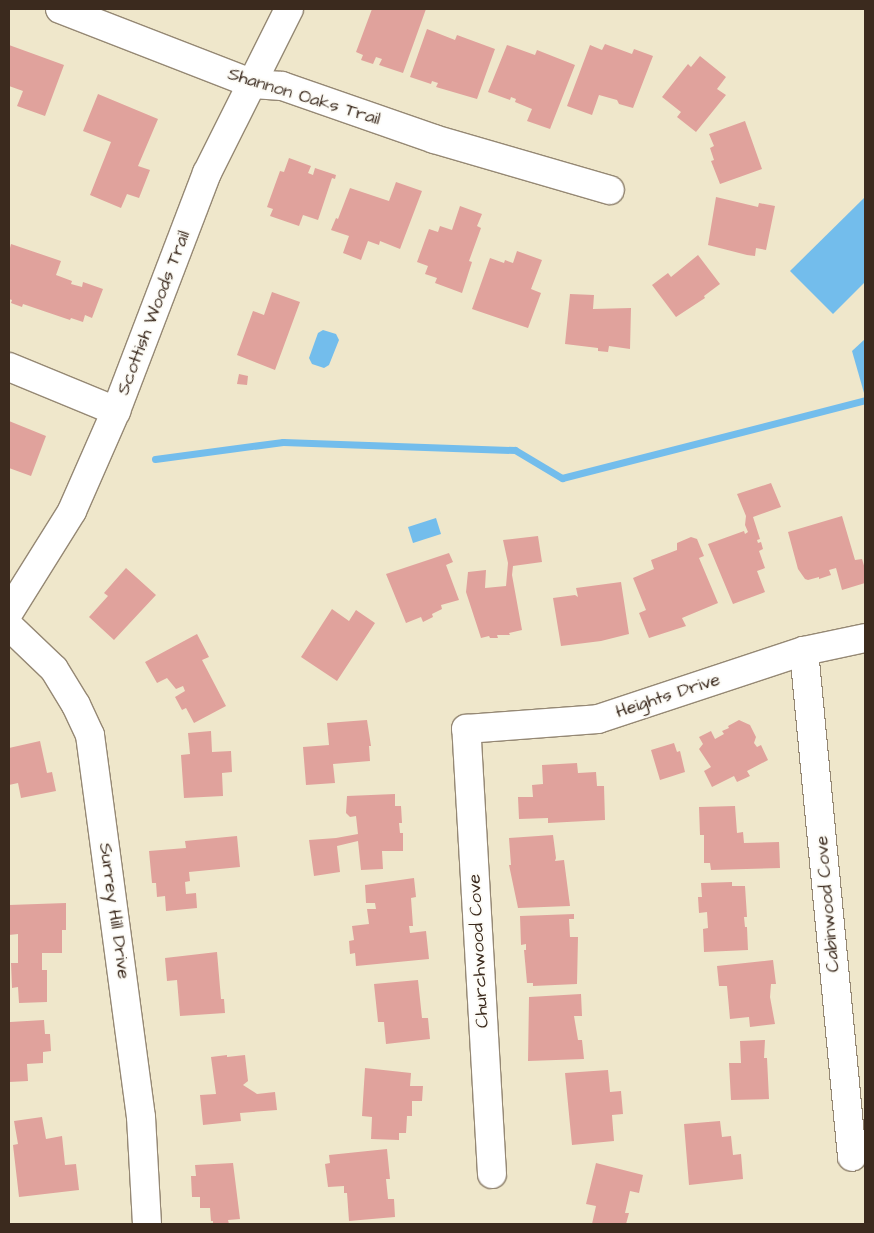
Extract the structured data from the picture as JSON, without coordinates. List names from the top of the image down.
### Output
{
  "streets": {
    "street": [
      "Shannon Oaks Trail",
      "Scottish Woods Trail",
      "Heights Drive",
      "Cabinwood Cove",
      "Surrey Hill Drive",
      "Churchwood Cove"
    ]
  },
  "crossings": [
    ["Shannon Oaks Trail", "Scottish Woods Trail"],
    ["Heights Drive", "Cabinwood Cove"],
    ["Heights Drive", "Churchwood Cove"]
  ]
}
